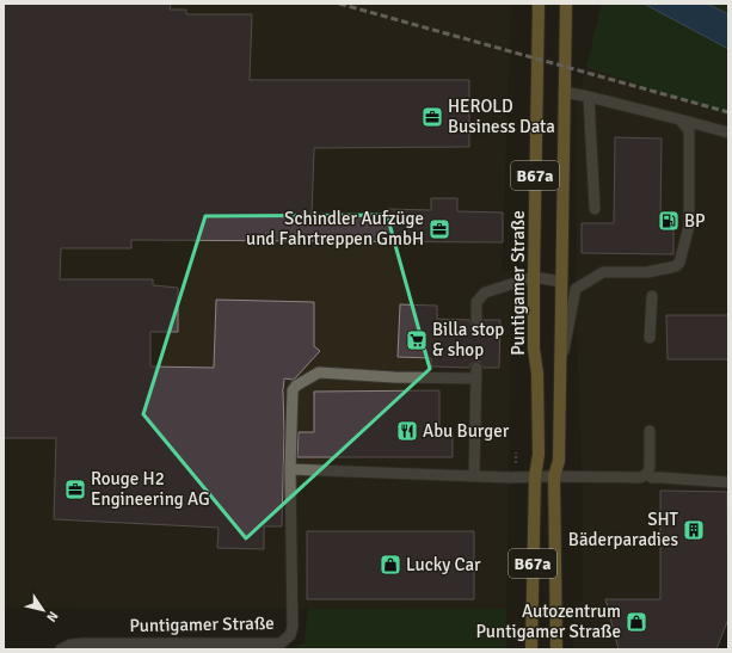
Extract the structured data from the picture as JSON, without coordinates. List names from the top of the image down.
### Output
{
  "streets": {
    "main road": ["B67a", "Puntigamer Straße"]
  },
  "places": {
    "office": ["HEROLD Business Data", "Schindler Aufzüge und Fahrtreppen GmbH", "Rouge H2 Engineering AG"],
    "fuel station": ["BP"],
    "supermarket": ["Billa stop & shop"],
    "restaurant": ["Abu Burger"],
    "building": ["SHT Bäderparadies"],
    "shop": ["Lucky Car", "Autozentrum Puntigamer Straße"]
  },
  "north": "bottom right"
}
